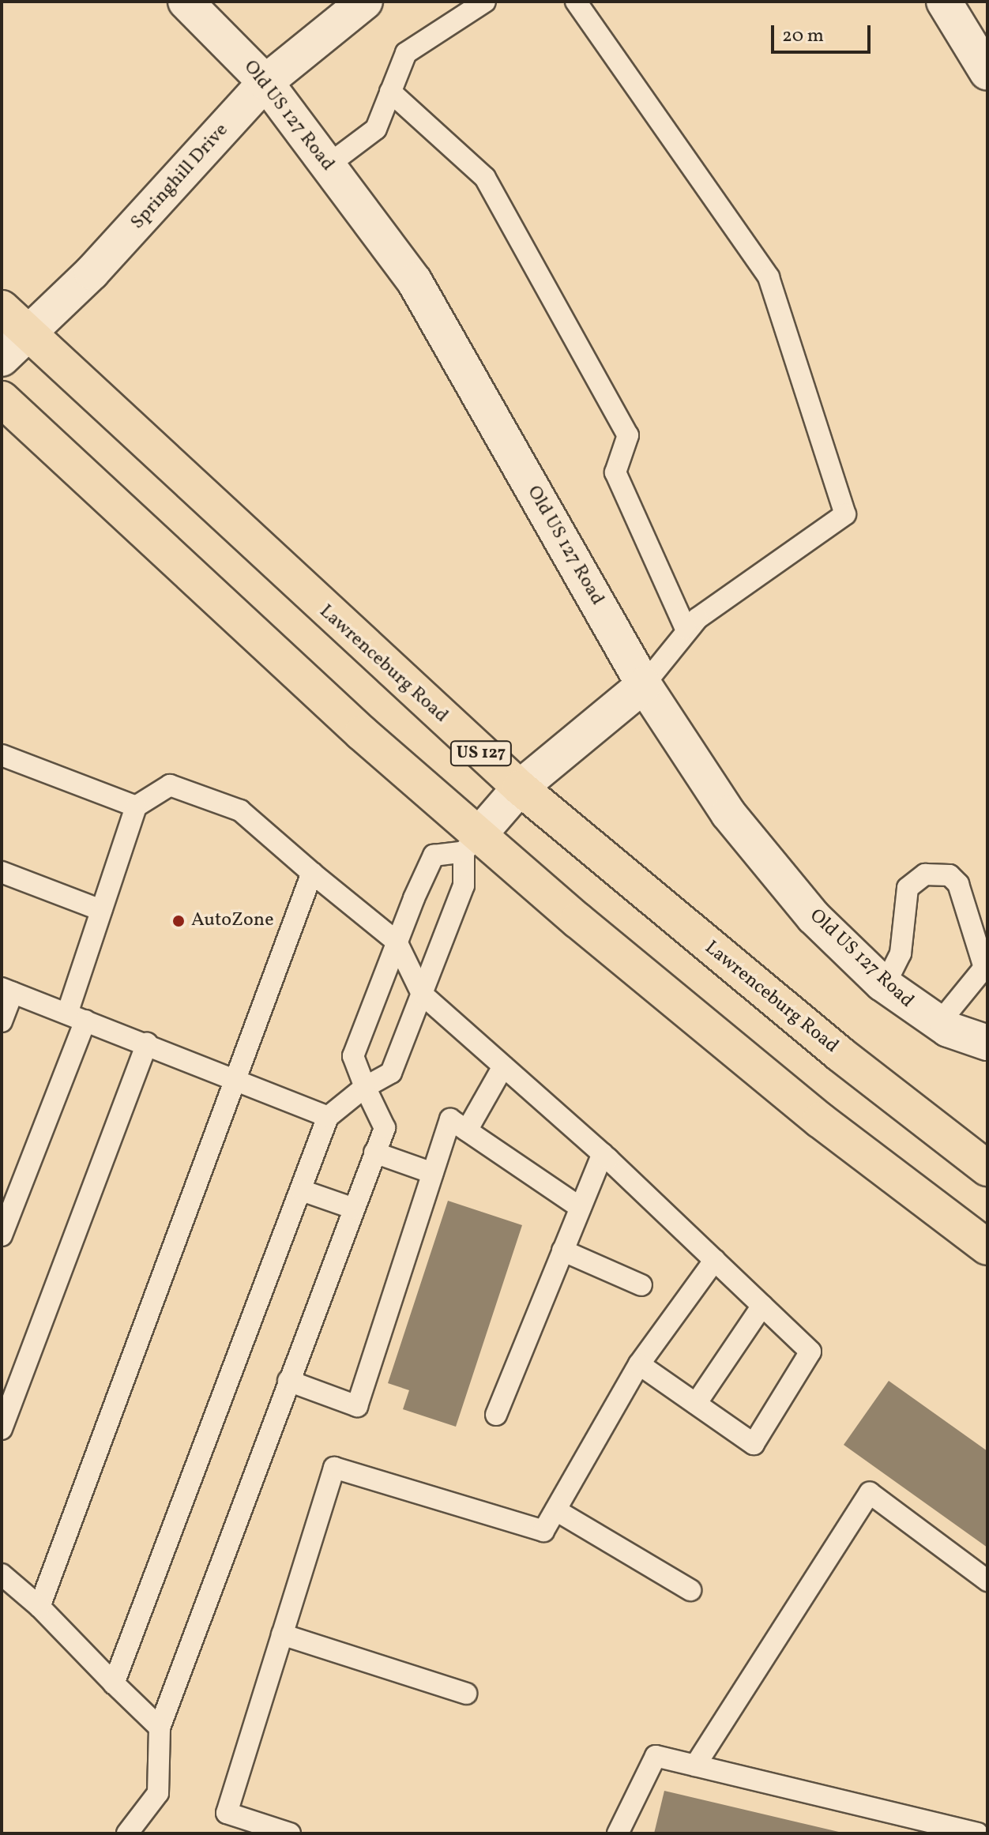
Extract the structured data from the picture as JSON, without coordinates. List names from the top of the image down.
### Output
{
  "streets": {
    "highway": ["Lawrenceburg Road", "US 127"],
    "street": ["Old US 127 Road", "Springhill Drive"]
  },
  "crossings": [
    ["Old US 127 Road", "Springhill Drive"],
    ["Springhill Drive", "Lawrenceburg Road"]
  ],
  "places": ["AutoZone"],
  "scale_bar": "20 m"
}
